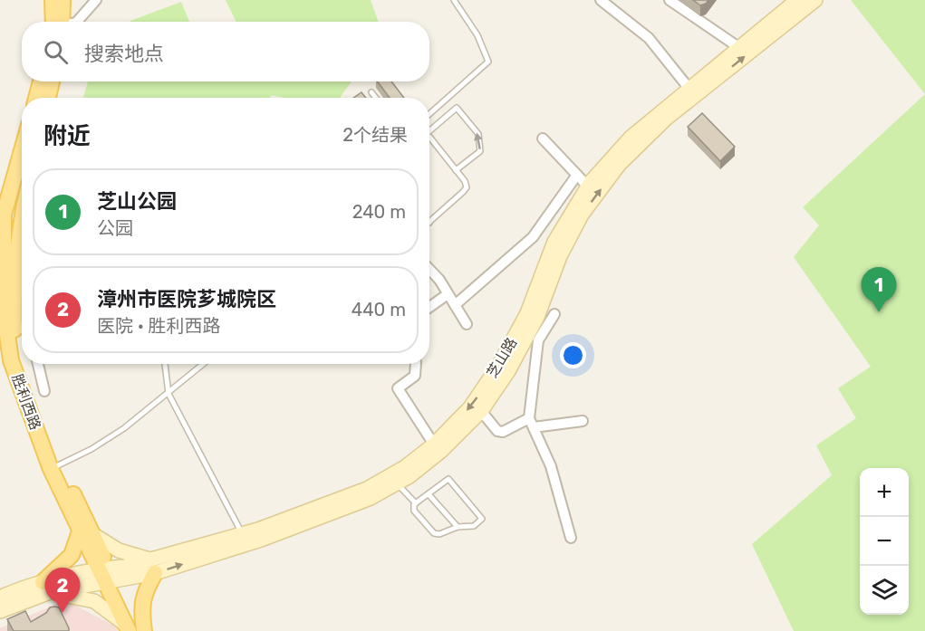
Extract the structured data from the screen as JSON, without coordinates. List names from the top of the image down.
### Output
{
  "streets": {
    "main road": ["芝山路", "胜利西路"]
  },
  "page": {
    "search": "搜索地点",
    "heading": ["附近", "2个结果"],
    "list": [
      {
        "mark": "1",
        "name": "芝山公园",
        "note": "公园",
        "value": "240 m"
      },
      {
        "mark": "2",
        "name": "漳州市医院芗城院区",
        "note": "医院 · 胜利西路",
        "value": "440 m"
      }
    ],
    "pins": ["1", "2"],
    "map_buttons": ["+", "−"]
  }
}
